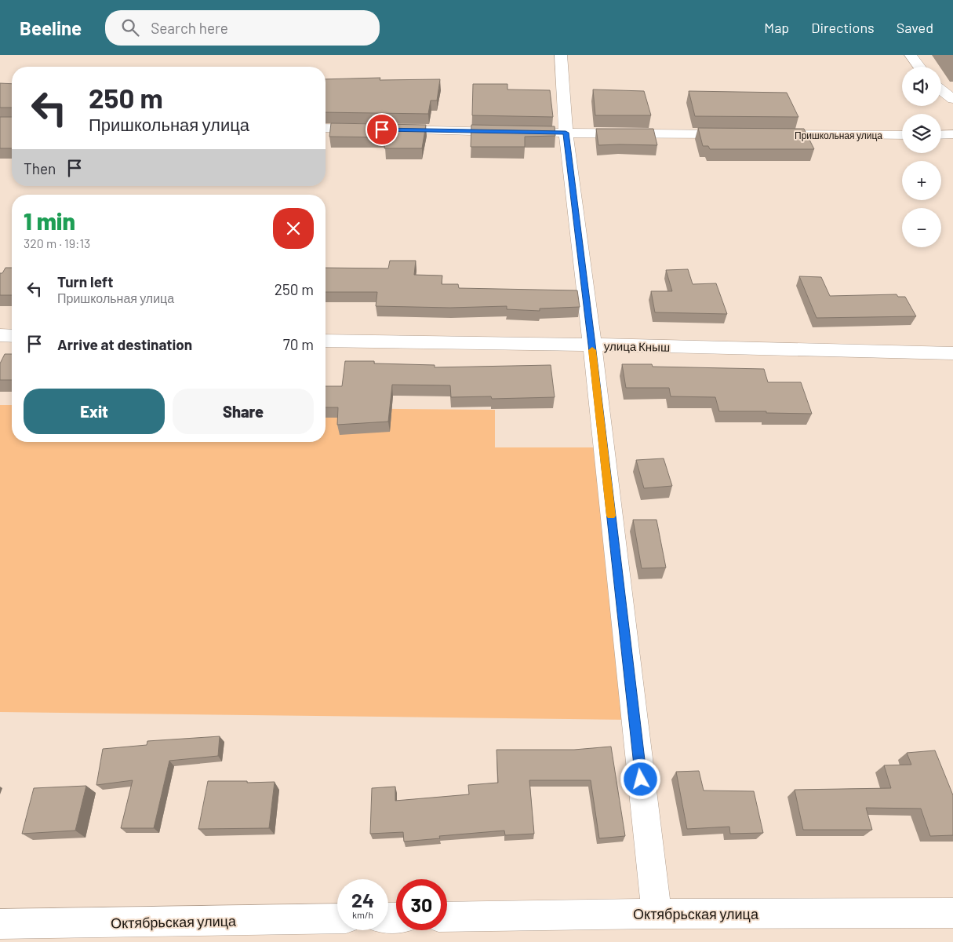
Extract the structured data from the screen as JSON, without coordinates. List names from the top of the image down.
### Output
{
  "streets": {
    "street": ["Пришкольная улица", "улица Кныш", "Октябрьская улица"]
  },
  "page": {
    "header": "Beeline",
    "search": "Search here",
    "nav": ["Map", "Directions", "Saved"],
    "map_buttons": ["+", "−"],
    "turn": ["250 m", "Пришкольная улица"],
    "then": "Then",
    "heading": ["1 min", "320 m · 19:13"],
    "list": [
      {
        "name": "Turn left",
        "note": "Пришкольная улица",
        "value": "250 m"
      },
      {
        "name": "Arrive at destination",
        "value": "70 m"
      }
    ],
    "buttons": ["Exit", "Share"],
    "speed": "24 km/h",
    "limit": "30"
  }
}
